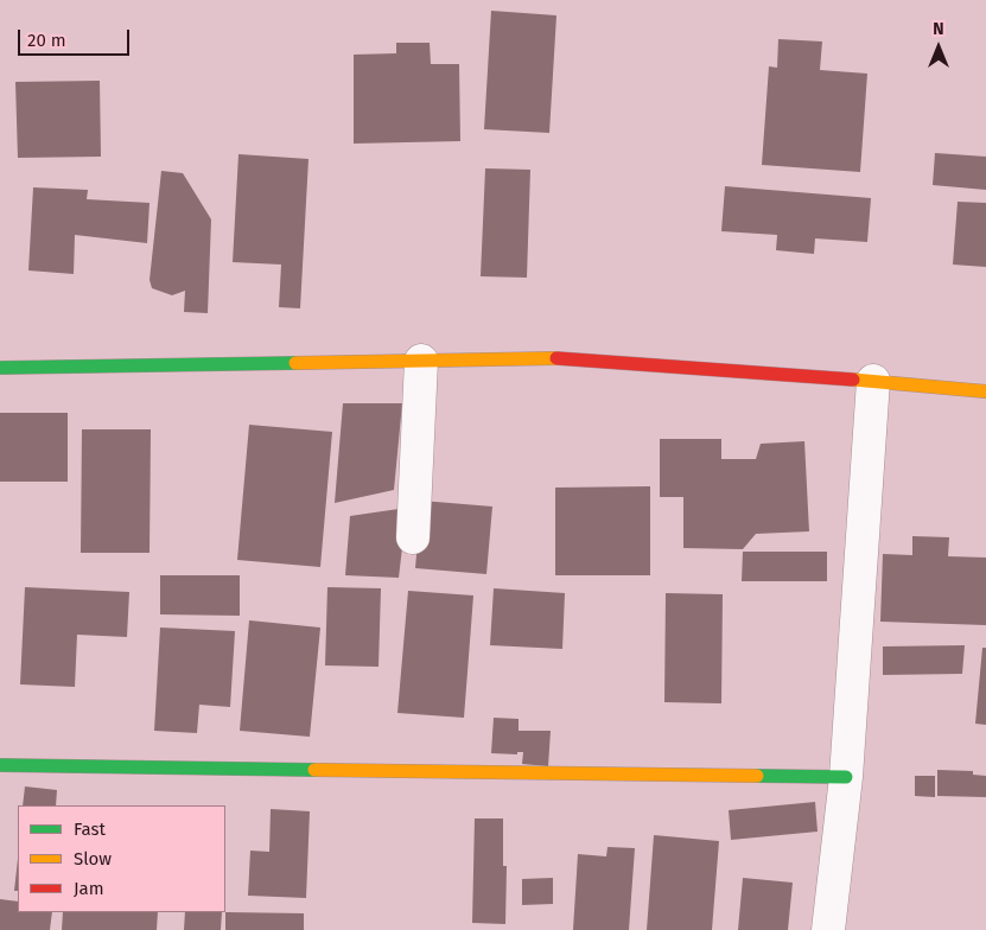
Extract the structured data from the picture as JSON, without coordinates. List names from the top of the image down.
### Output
{
  "legend": ["Fast", "Slow", "Jam"],
  "scale_bar": "20 m",
  "north": "top"
}
